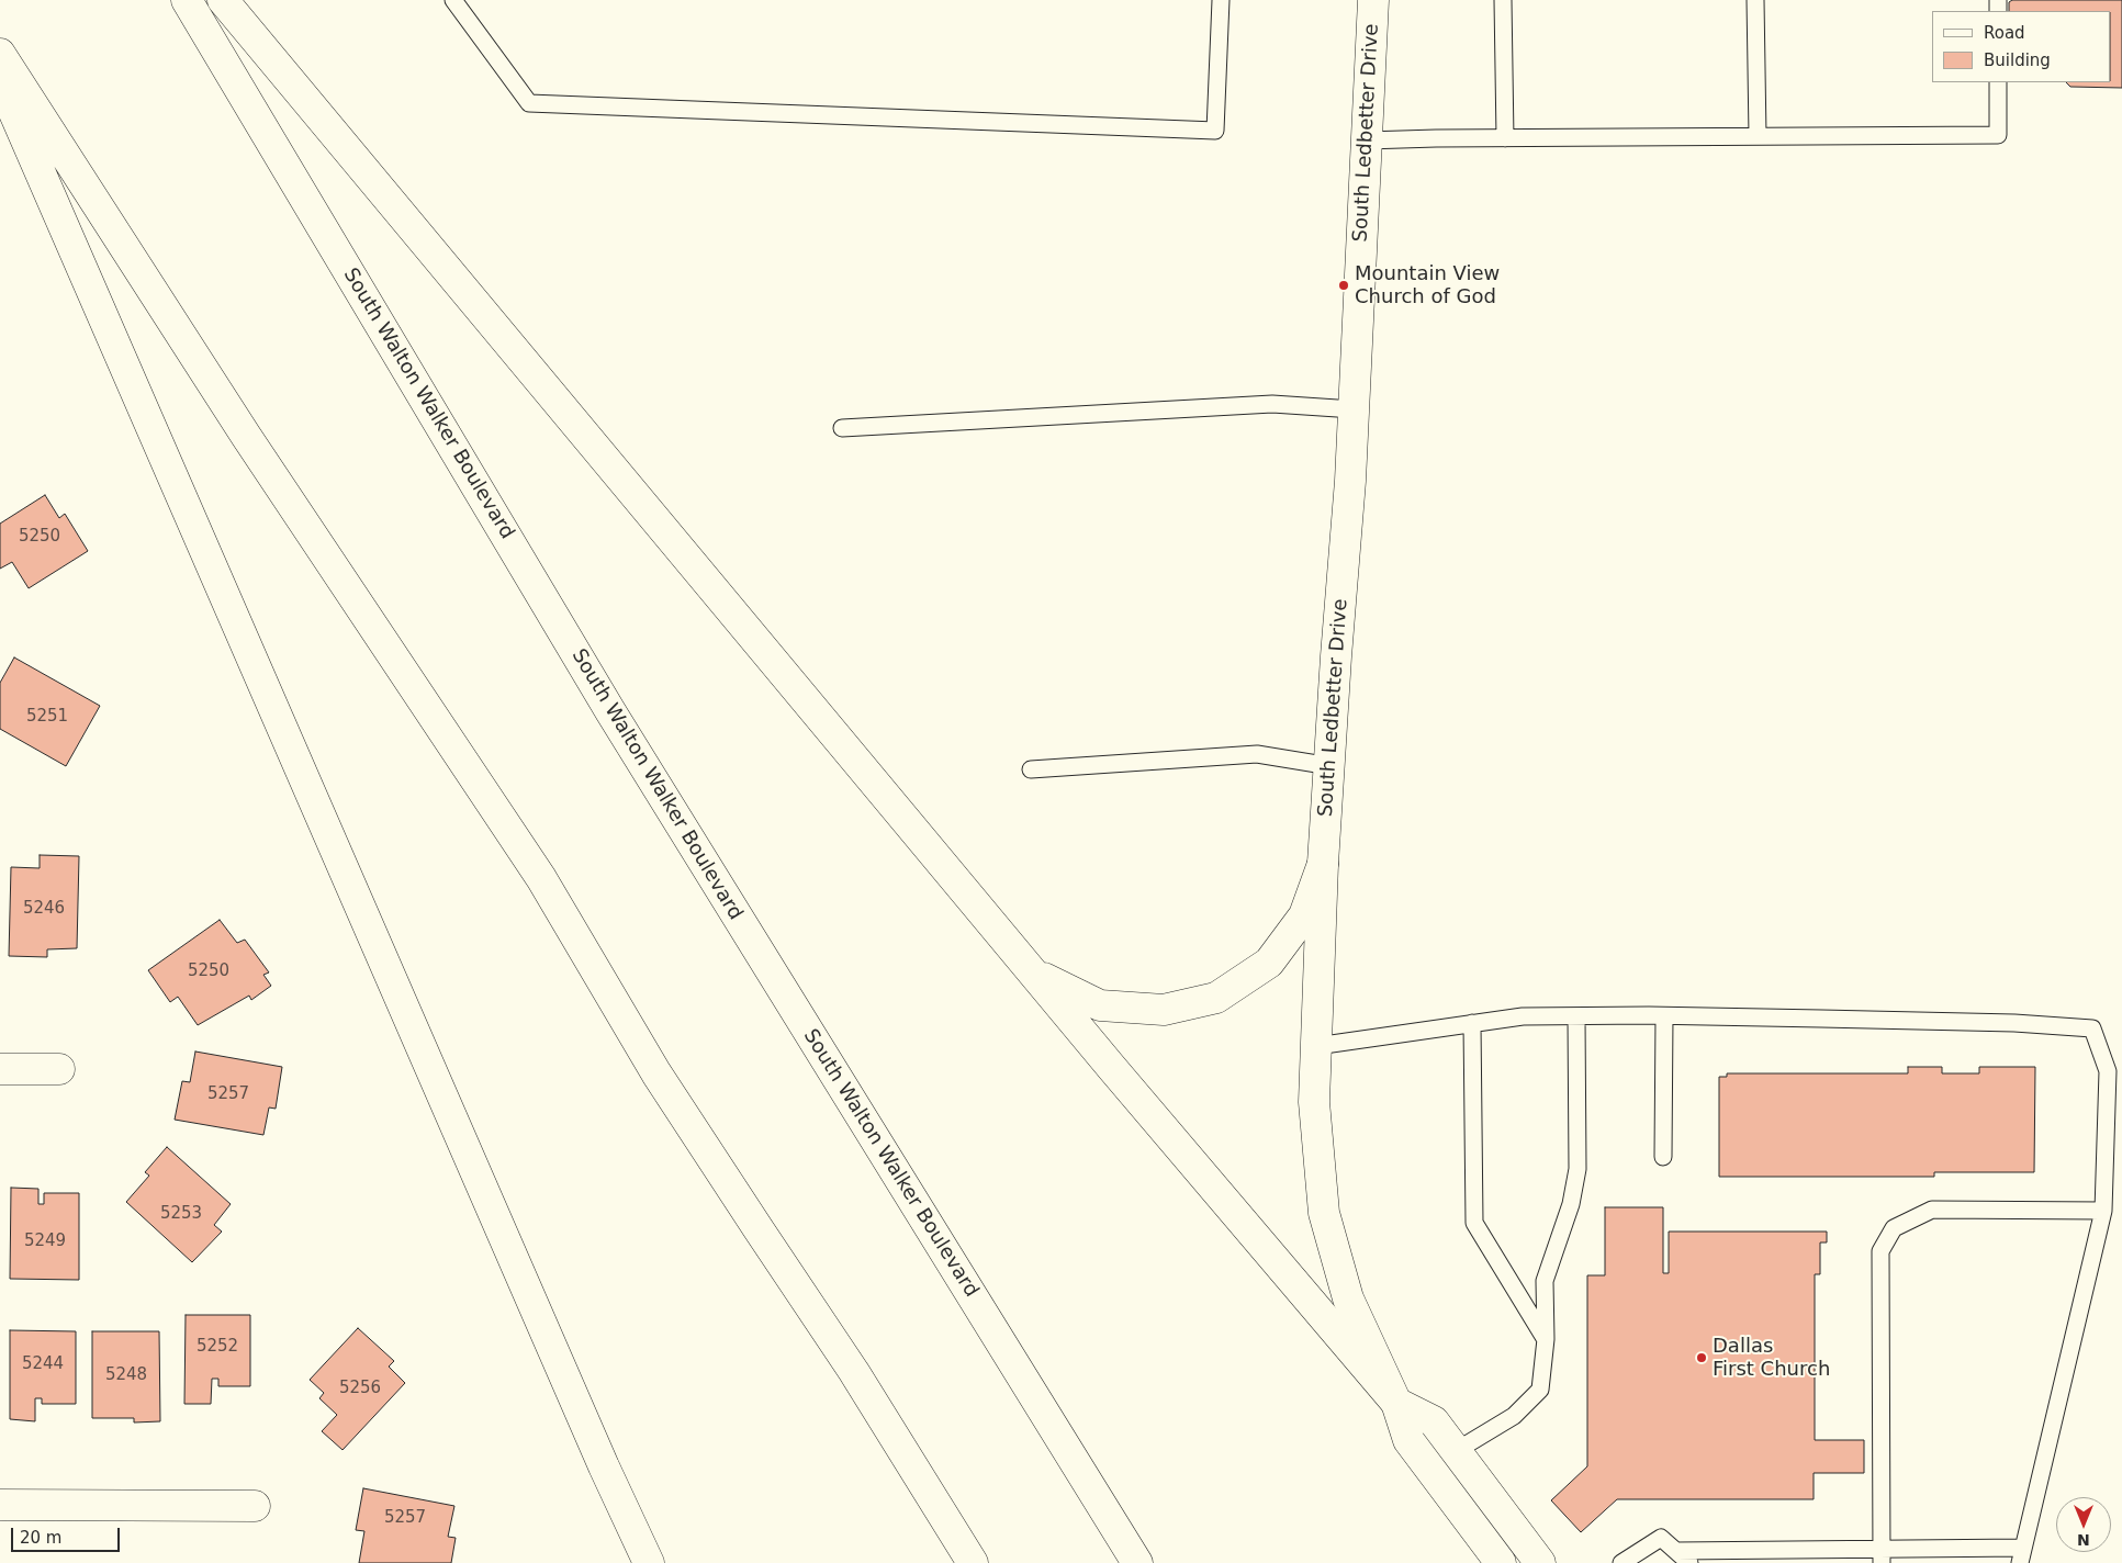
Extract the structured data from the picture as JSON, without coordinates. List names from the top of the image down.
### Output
{
  "streets": {
    "main road": ["South Ledbetter Drive", "South Walton Walker Boulevard"]
  },
  "places": ["Mountain View Church of God", "Dallas First Church"],
  "house_numbers": [
    "5250",
    "5251",
    "5246",
    "5250",
    "5257",
    "5253",
    "5249",
    "5252",
    "5244",
    "5248",
    "5256",
    "5257"
  ],
  "legend": ["Road", "Building"],
  "scale_bar": "20 m",
  "north": "bottom"
}
